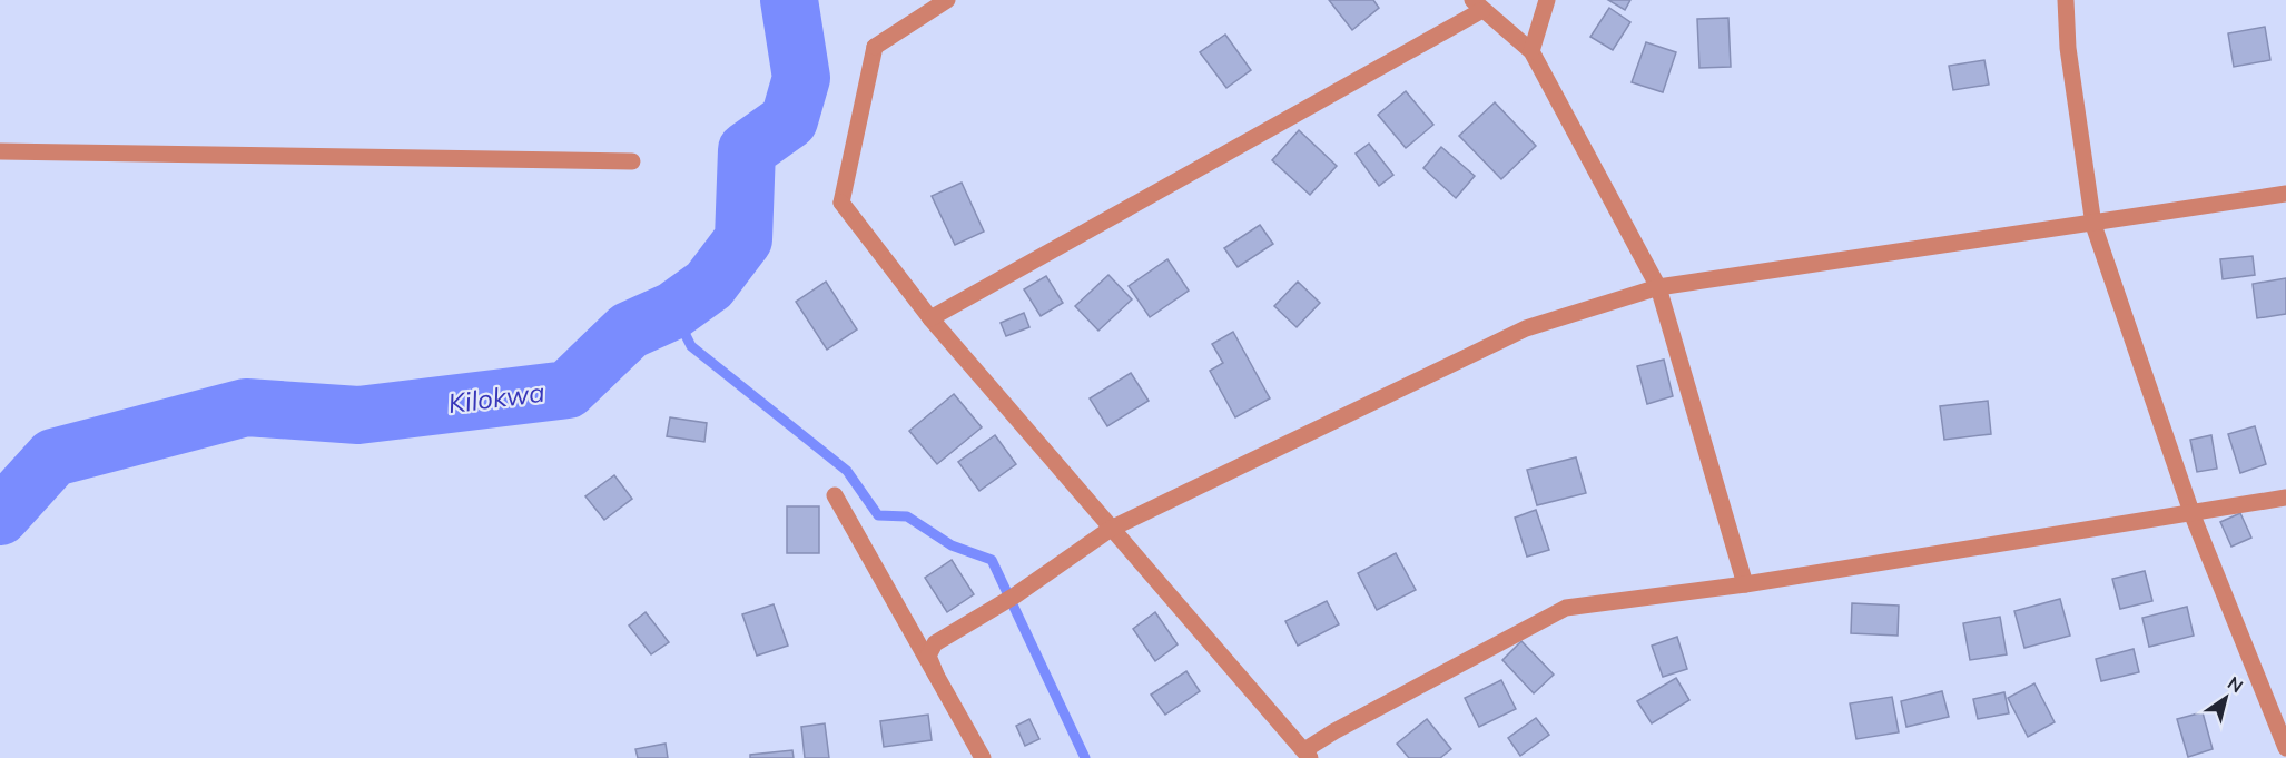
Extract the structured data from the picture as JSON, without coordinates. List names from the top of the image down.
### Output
{
  "water": ["Kilokwa"],
  "north": "top right"
}
